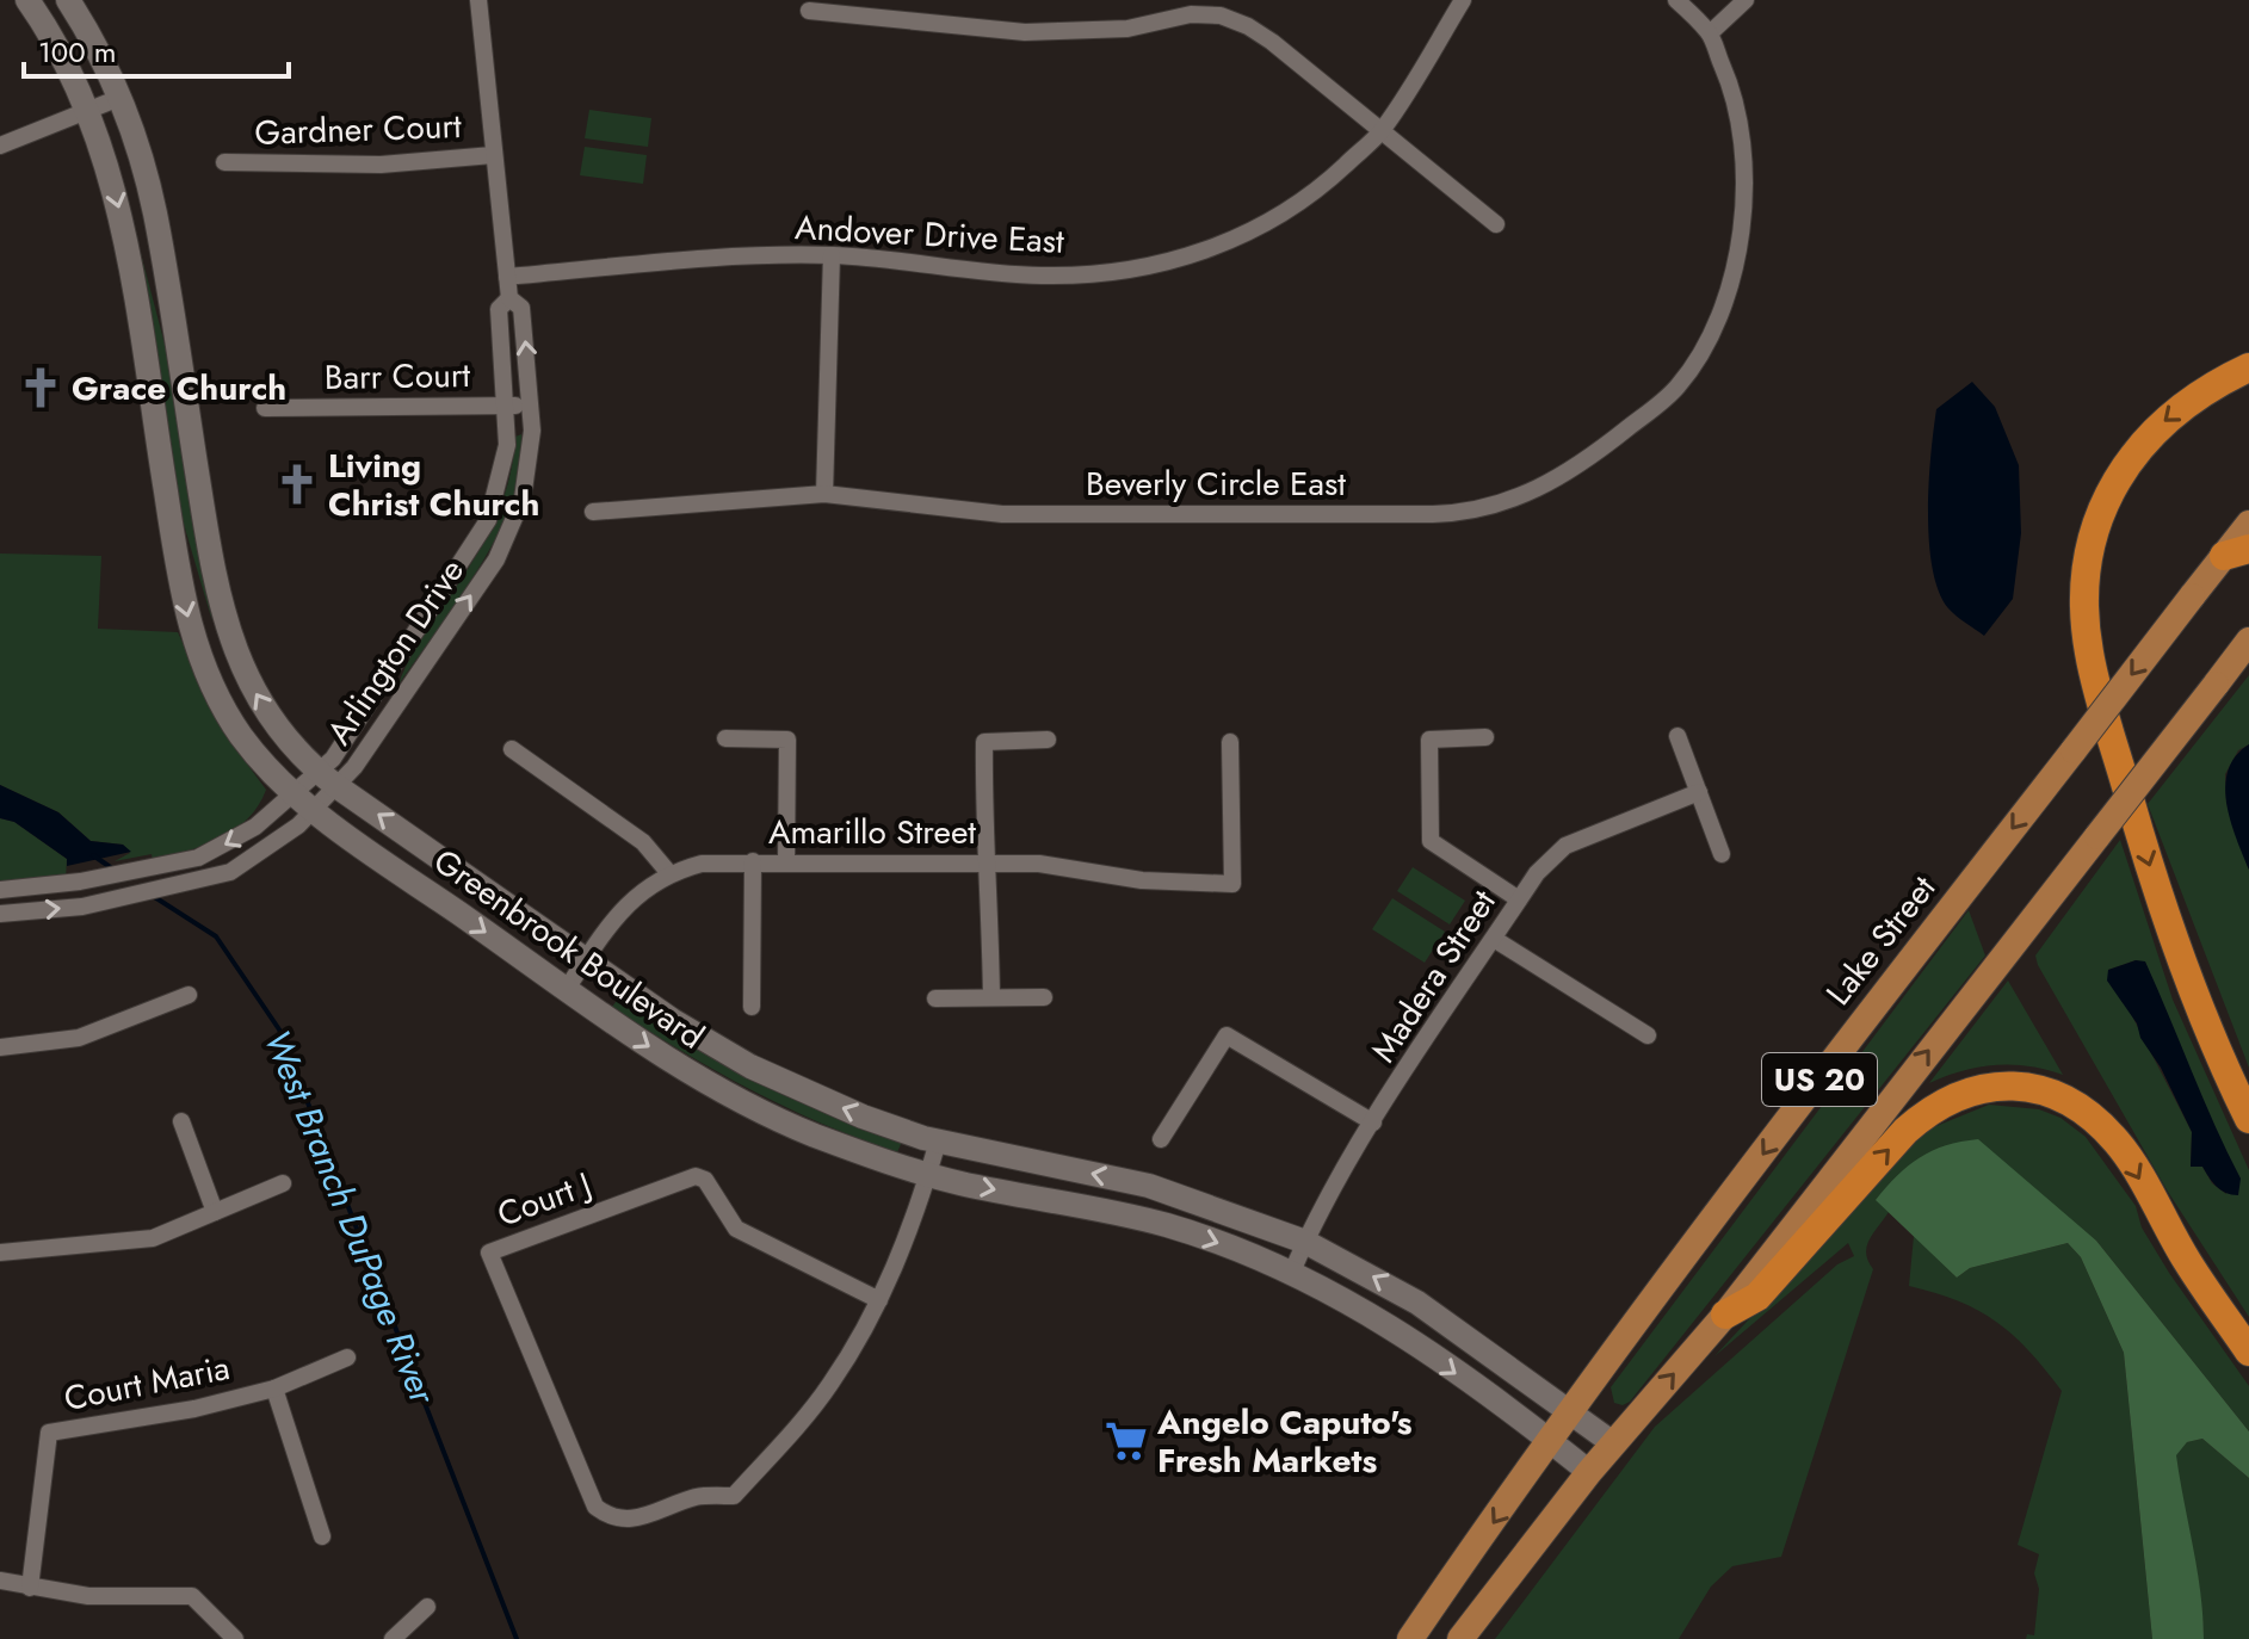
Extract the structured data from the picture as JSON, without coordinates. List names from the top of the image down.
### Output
{
  "streets": {
    "main road": ["Lake Street", "Greenbrook Boulevard", "US 20"],
    "street": [
      "Gardner Court",
      "Andover Drive East",
      "Barr Court",
      "Beverly Circle East",
      "Arlington Drive",
      "Amarillo Street",
      "Madera Street",
      "Court J",
      "Court Maria"
    ]
  },
  "crossings": [
    ["Gardner Court", "Arlington Drive"],
    ["Andover Drive East", "Arlington Drive"],
    ["Barr Court", "Arlington Drive"],
    ["Arlington Drive", "Greenbrook Boulevard"],
    ["Amarillo Street", "Greenbrook Boulevard"],
    ["Lake Street", "Greenbrook Boulevard"],
    ["Greenbrook Boulevard", "Madera Street"],
    ["Greenbrook Boulevard", "US 20"]
  ],
  "water": ["West Branch DuPage River"],
  "places": {
    "church": ["Grace Church", "Living Christ Church"],
    "supermarket": ["Angelo Caputo's Fresh Markets"]
  },
  "scale_bar": "100 m"
}
